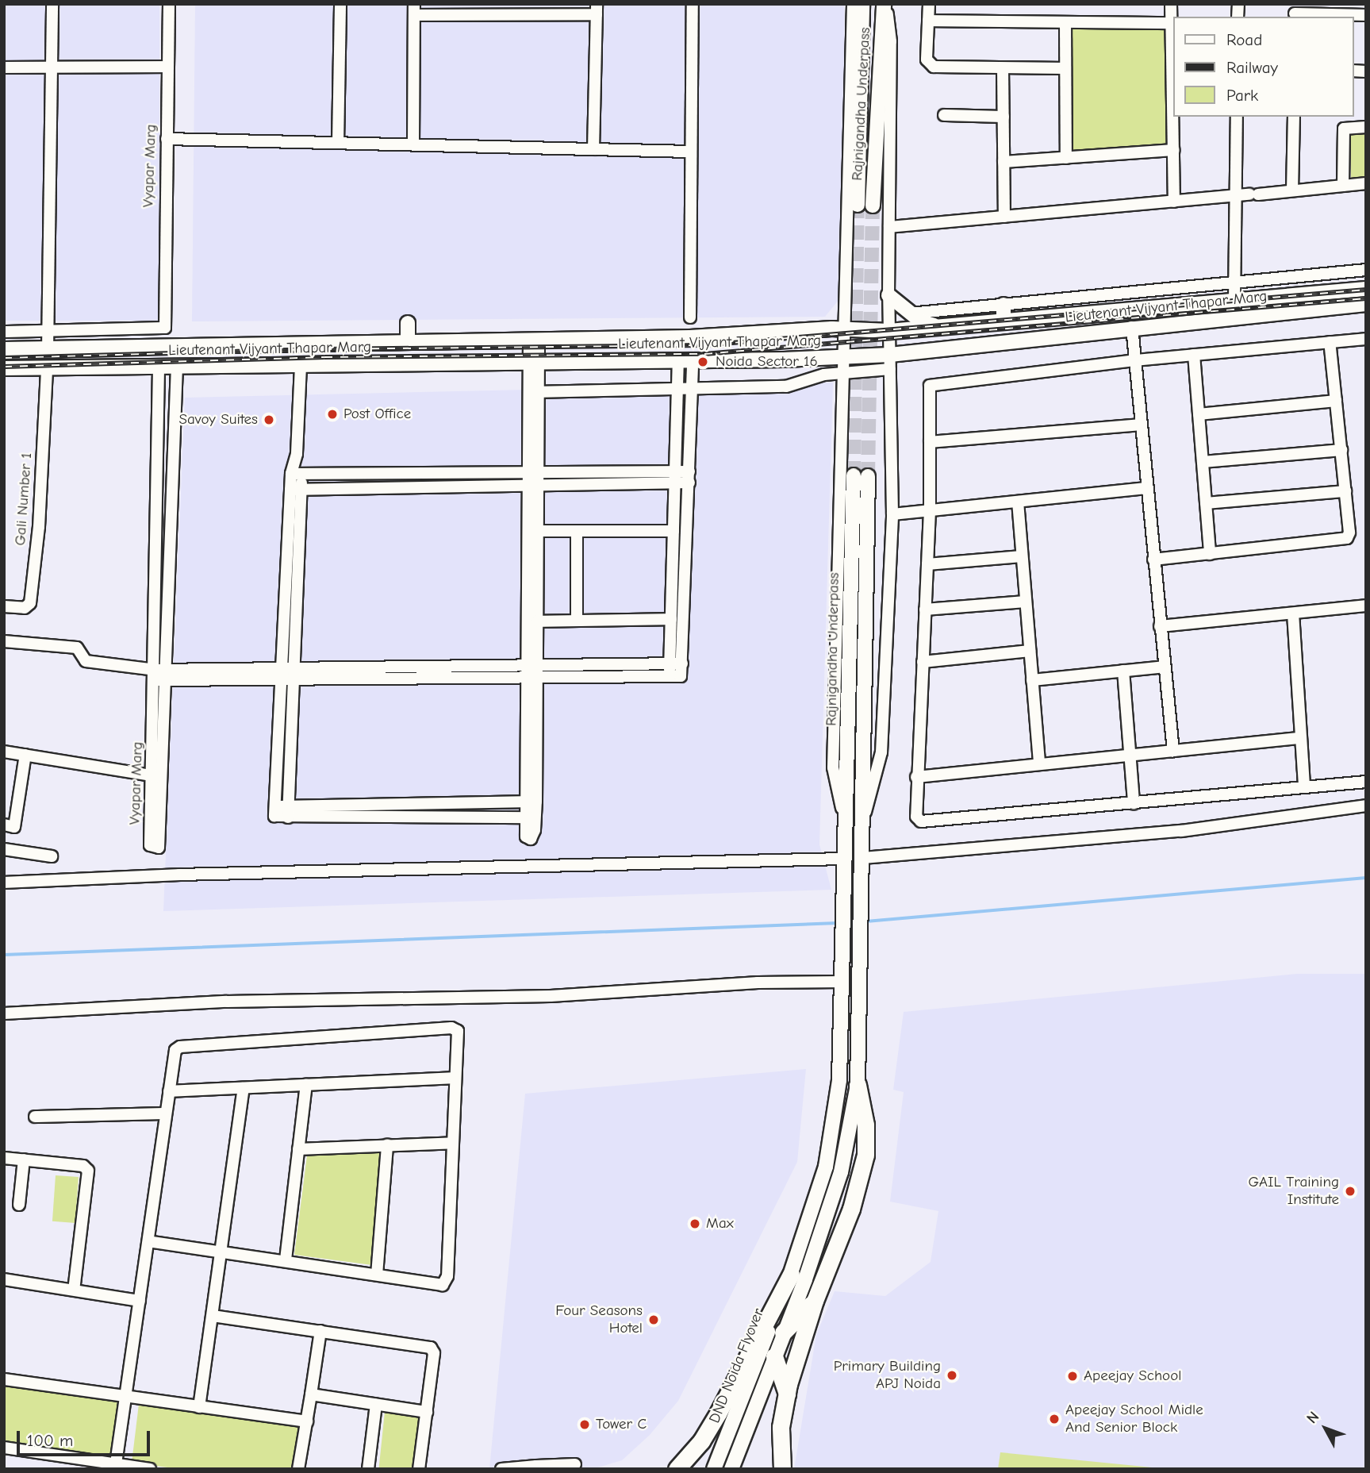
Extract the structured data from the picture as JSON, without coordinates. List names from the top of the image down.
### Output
{
  "streets": {
    "main road": ["Rajnigandha Underpass", "Lieutenant Vijyant Thapar Marg", "DND Noida Flyover"],
    "street": ["Vyapar Marg", "Gali Number 1"]
  },
  "crossings": [
    ["Rajnigandha Underpass", "DND Noida Flyover"],
    ["Vyapar Marg", "Lieutenant Vijyant Thapar Marg"],
    ["Lieutenant Vijyant Thapar Marg", "Gali Number 1"]
  ],
  "places": [
    "Noida Sector 16",
    "Post Office",
    "Savoy Suites",
    "GAIL Training Institute",
    "Max",
    "Four Seasons Hotel",
    "Primary Building APJ Noida",
    "Apeejay School",
    "Apeejay School Midle And Senior Block",
    "Tower C"
  ],
  "legend": ["Road", "Railway", "Park"],
  "scale_bar": "100 m",
  "north": "top left"
}
